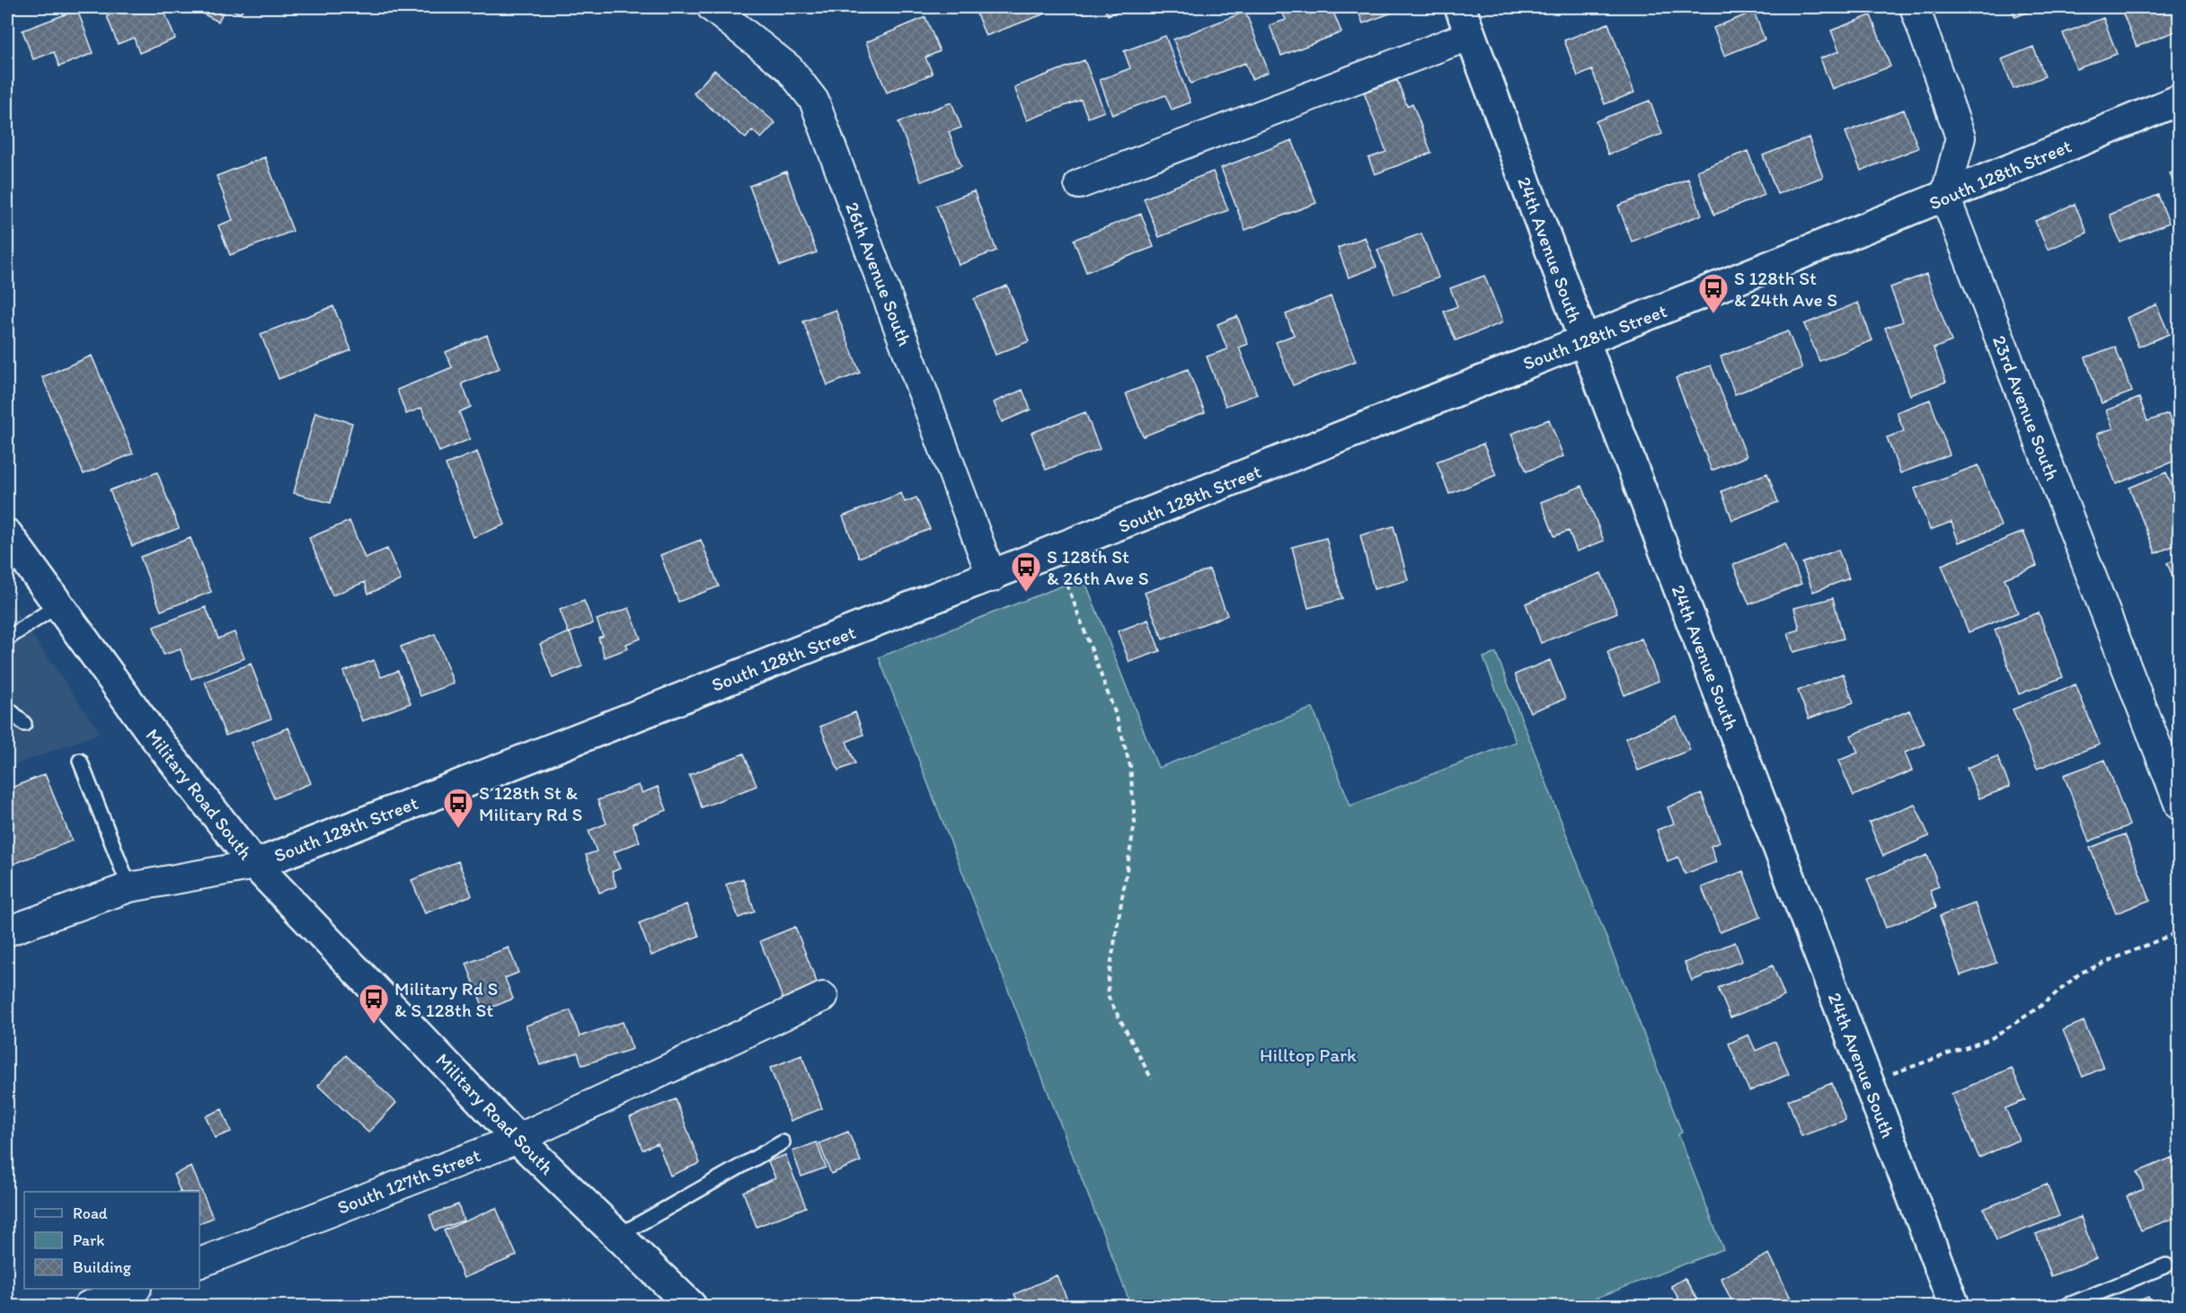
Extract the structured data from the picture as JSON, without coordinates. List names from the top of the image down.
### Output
{
  "streets": {
    "street": [
      "South 128th Street",
      "24th Avenue South",
      "26th Avenue South",
      "23rd Avenue South",
      "Military Road South",
      "South 127th Street"
    ]
  },
  "crossings": [
    ["South 128th Street", "24th Avenue South"],
    ["South 128th Street", "26th Avenue South"],
    ["South 128th Street", "23rd Avenue South"],
    ["South 128th Street", "Military Road South"],
    ["Military Road South", "South 127th Street"]
  ],
  "parks": ["Hilltop Park"],
  "places": {
    "bus stop": [
      "S 128th St & 24th Ave S",
      "S 128th St & 26th Ave S",
      "S 128th St & Military Rd S",
      "Military Rd S & S 128th St"
    ]
  },
  "legend": ["Road", "Park", "Building"]
}
